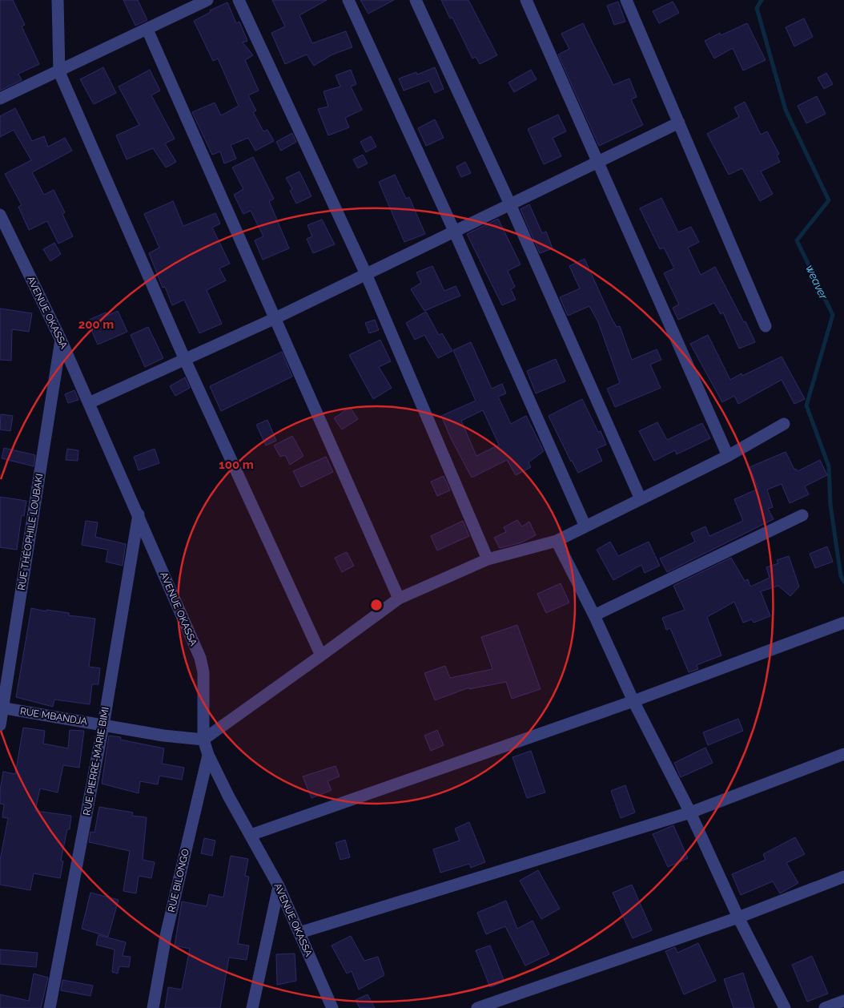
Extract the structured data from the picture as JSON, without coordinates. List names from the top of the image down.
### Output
{
  "streets": {
    "street": [
      "AVENUE OKASSA",
      "RUE THÉOPHILE LOUBAKI",
      "RUE MBANDJA",
      "RUE PIERRE-MARIE BIMI",
      "RUE BILONGO"
    ]
  },
  "crossings": [
    ["AVENUE OKASSA", "RUE THÉOPHILE LOUBAKI"],
    ["AVENUE OKASSA", "RUE MBANDJA"],
    ["AVENUE OKASSA", "RUE PIERRE-MARIE BIMI"],
    ["AVENUE OKASSA", "RUE BILONGO"],
    ["RUE THÉOPHILE LOUBAKI", "RUE MBANDJA"],
    ["RUE MBANDJA", "RUE PIERRE-MARIE BIMI"]
  ],
  "water": ["weaver"],
  "rings": ["200 m", "100 m"]
}
